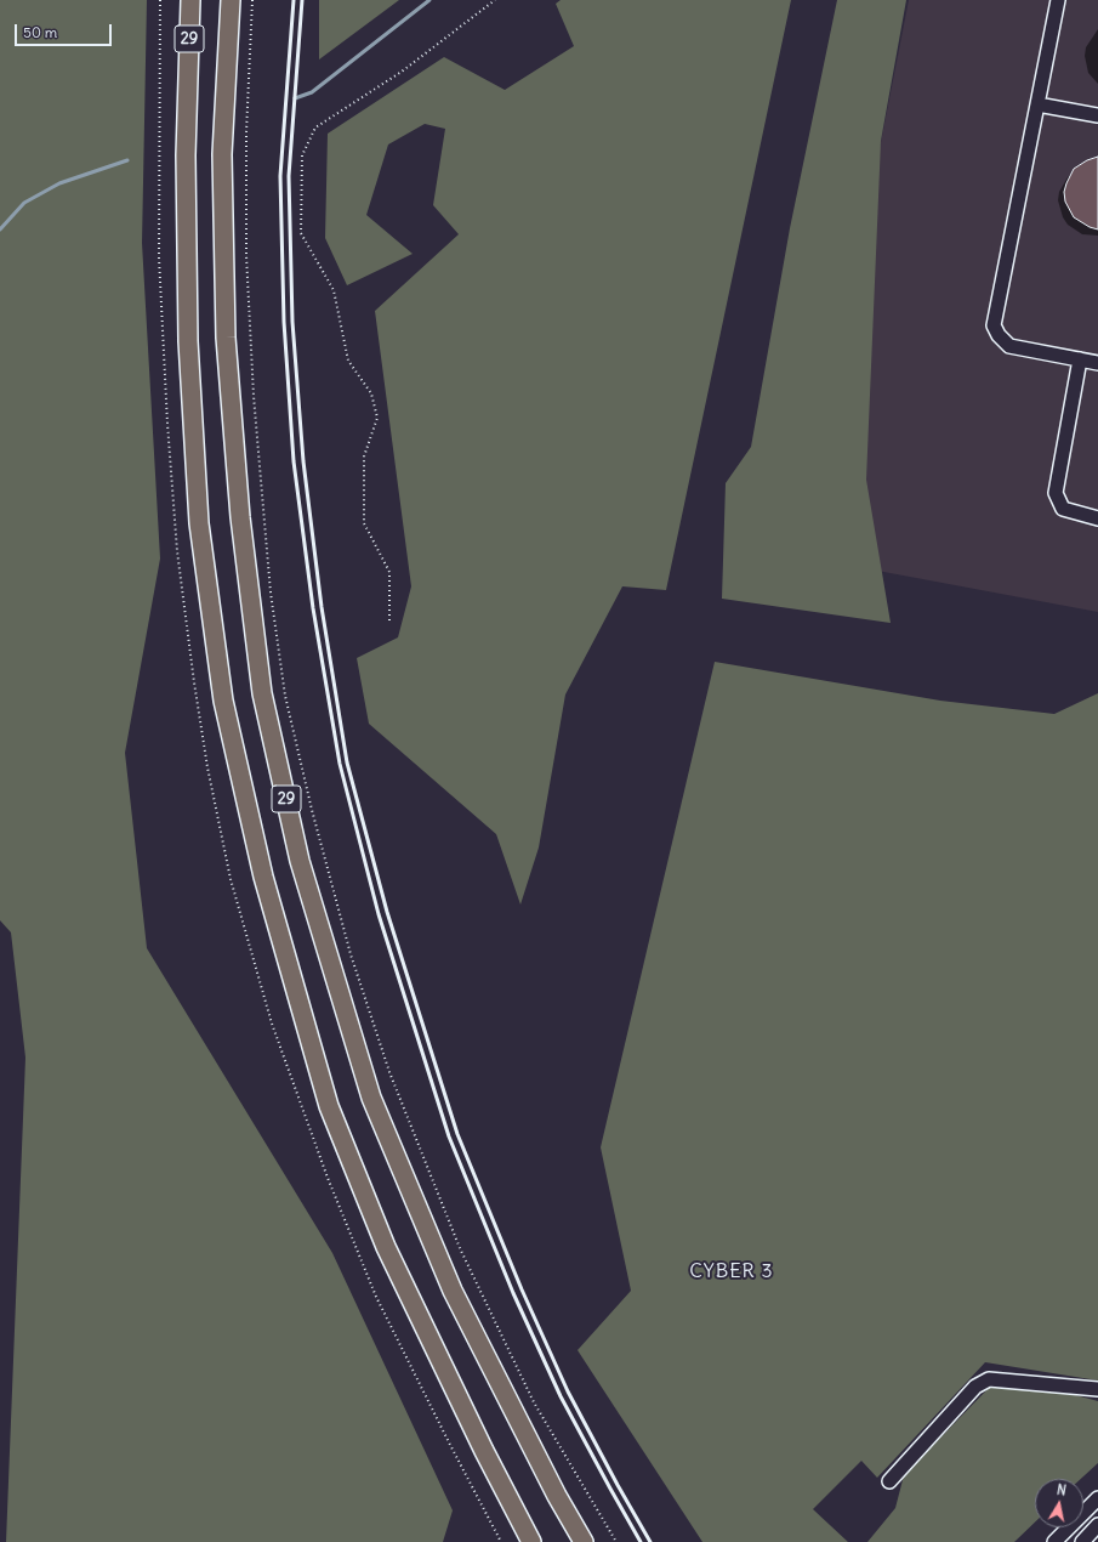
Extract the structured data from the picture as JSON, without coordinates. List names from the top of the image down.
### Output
{
  "streets": {
    "highway": ["29"]
  },
  "districts": ["CYBER 3"],
  "scale_bar": "50 m",
  "north": "top"
}
